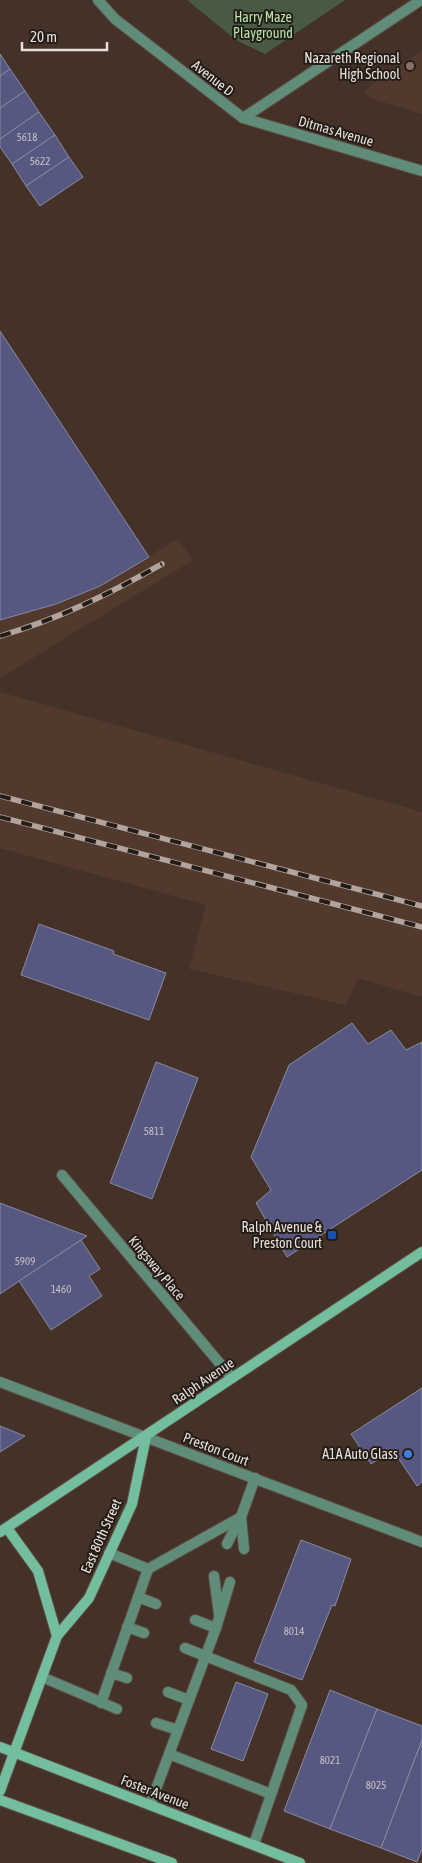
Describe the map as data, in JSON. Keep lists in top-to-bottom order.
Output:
{
  "streets": {
    "main road": ["Ralph Avenue", "East 80th Street", "Foster Avenue"],
    "street": [
      "Avenue D",
      "Ditmas Avenue",
      "Kingsway Place",
      "Preston Court"
    ]
  },
  "crossings": [
    ["Avenue D", "Ditmas Avenue"],
    ["Kingsway Place", "Ralph Avenue"],
    ["Ralph Avenue", "Preston Court"],
    ["Ralph Avenue", "East 80th Street"],
    ["Preston Court", "East 80th Street"],
    ["East 80th Street", "Foster Avenue"]
  ],
  "parks": ["Harry Maze Playground"],
  "places": {
    "other": ["Nazareth Regional High School", "A1A Auto Glass"],
    "transit": ["Ralph Avenue & Preston Court"]
  },
  "house_numbers": [
    "5618",
    "5622",
    "5811",
    "5909",
    "1460",
    "8014",
    "8021",
    "8025"
  ],
  "scale_bar": "20 m"
}
